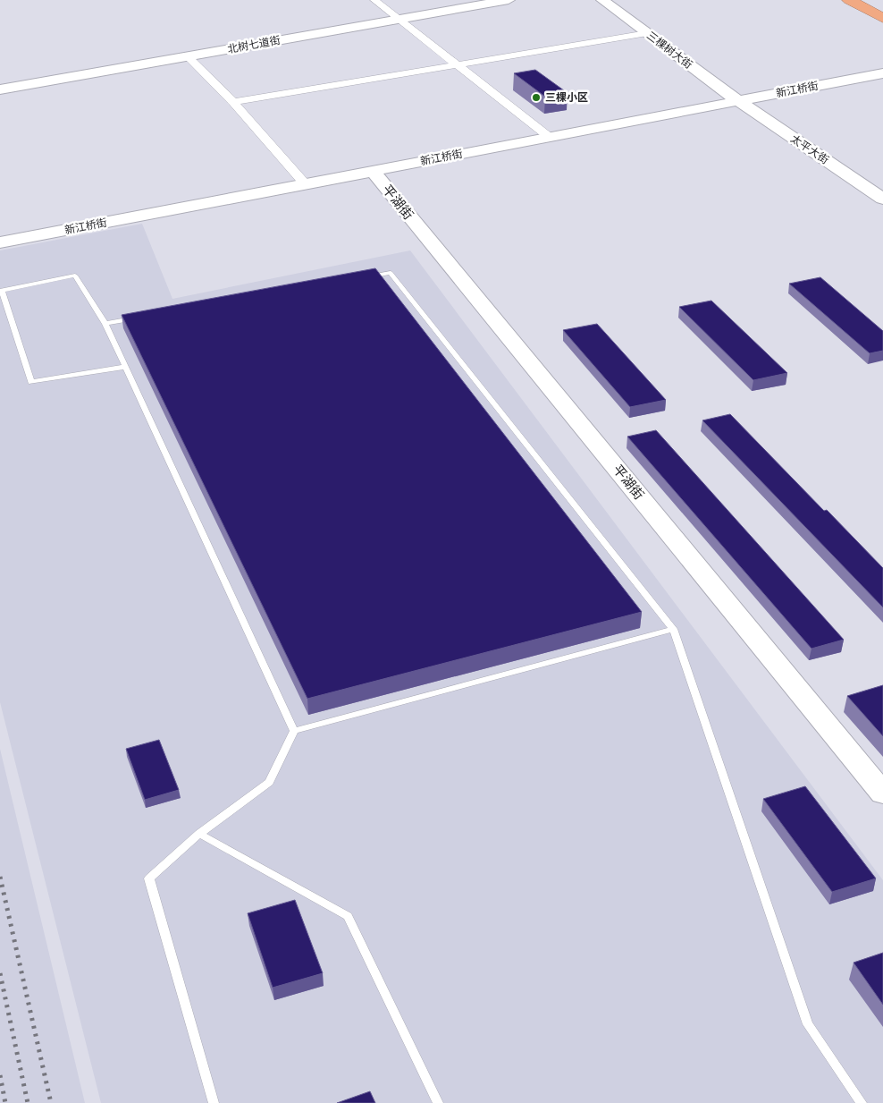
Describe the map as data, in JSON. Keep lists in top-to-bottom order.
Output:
{
  "streets": {
    "street": [
      "北树七道街",
      "三棵树大街",
      "新江桥街",
      "太平大街",
      "平湖街"
    ]
  },
  "crossings": [
    ["三棵树大街", "新江桥街"],
    ["三棵树大街", "太平大街"],
    ["新江桥街", "太平大街"],
    ["新江桥街", "平湖街"]
  ],
  "places": ["三棵小区"]
}
